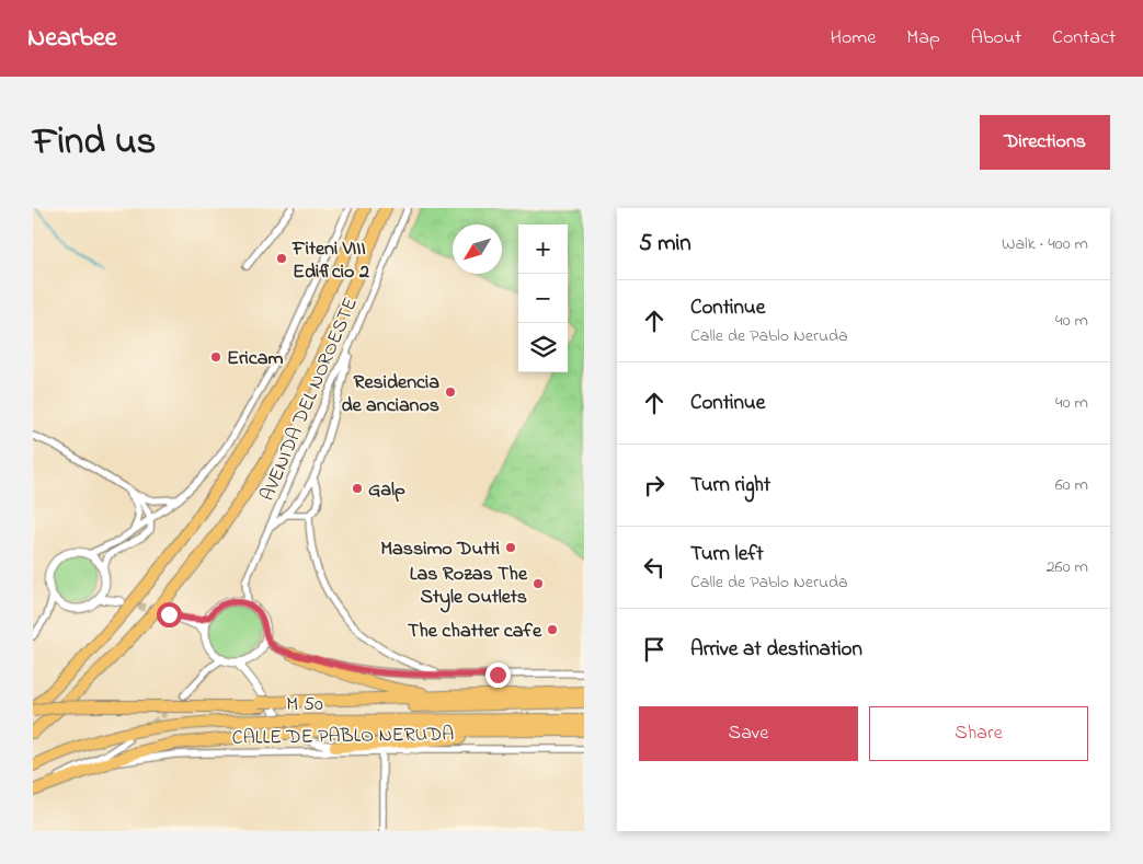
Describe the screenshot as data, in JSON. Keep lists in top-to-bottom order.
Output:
{
  "streets": {
    "highway": ["M 50"],
    "street": ["AVENIDA DEL NOROESTE", "CALLE DE PABLO NERUDA"]
  },
  "places": [
    "Fiteni VIII Edificio 2",
    "Ericam",
    "Residencia de ancianos",
    "Galp",
    "Massimo Dutti",
    "Las Rozas The Style Outlets",
    "The chatter cafe"
  ],
  "north": "bottom left",
  "page": {
    "header": "Nearbee",
    "nav": [
      "Home",
      "Map",
      "About",
      "Contact"
    ],
    "title": "Find us",
    "buttons": [
      "Directions",
      ["Save", "Share"]
    ],
    "heading": ["5 min", "Walk · 400 m"],
    "map_buttons": ["+", "−"],
    "list": [
      ["Continue", "Calle de Pablo Neruda", "40 m"],
      ["Continue", "40 m"],
      ["Turn right", "60 m"],
      ["Turn left", "Calle de Pablo Neruda", "260 m"],
      "Arrive at destination"
    ]
  }
}
